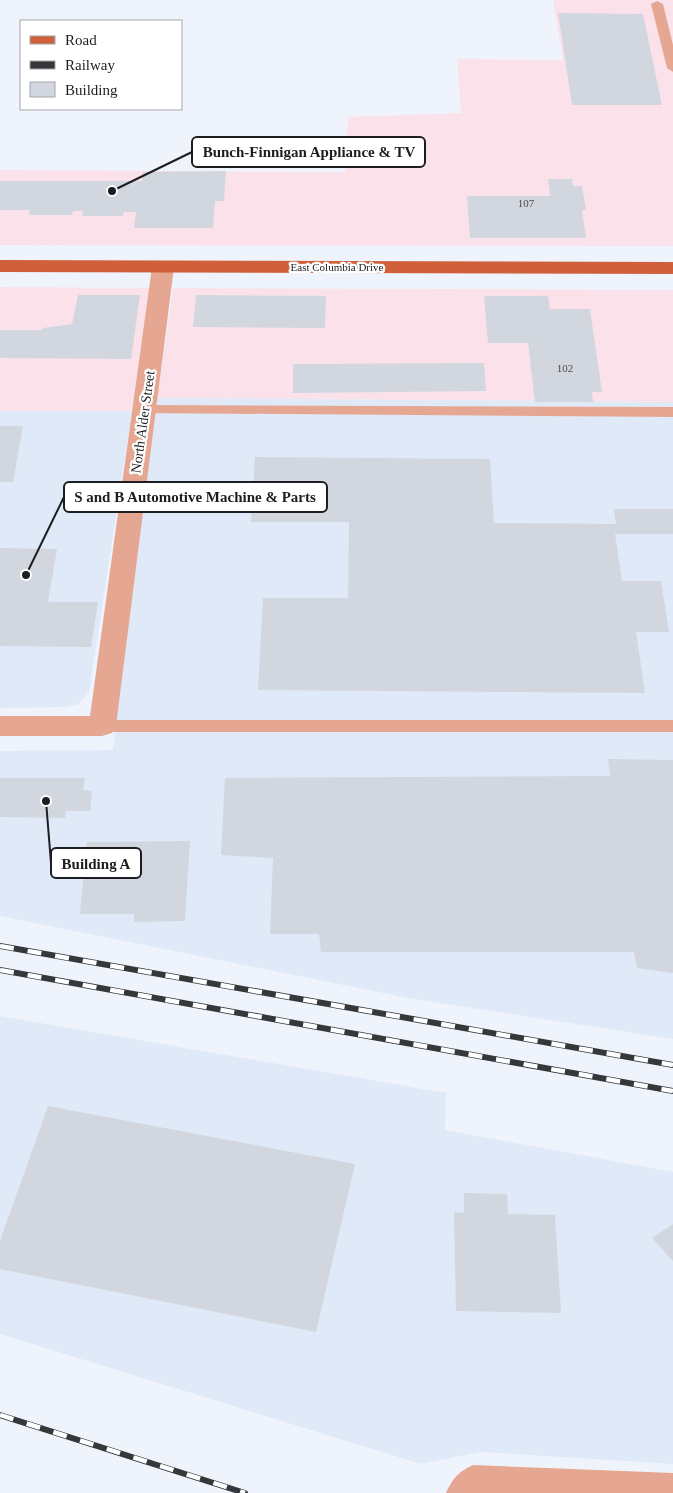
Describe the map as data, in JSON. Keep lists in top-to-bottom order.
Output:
{
  "streets": {
    "main road": ["East Columbia Drive"],
    "street": ["North Alder Street"]
  },
  "crossings": [
    ["East Columbia Drive", "North Alder Street"]
  ],
  "places": ["Bunch-Finnigan Appliance & TV", "S and B Automotive Machine & Parts", "Building A"],
  "house_numbers": ["107", "102"],
  "legend": ["Road", "Railway", "Building"]
}
